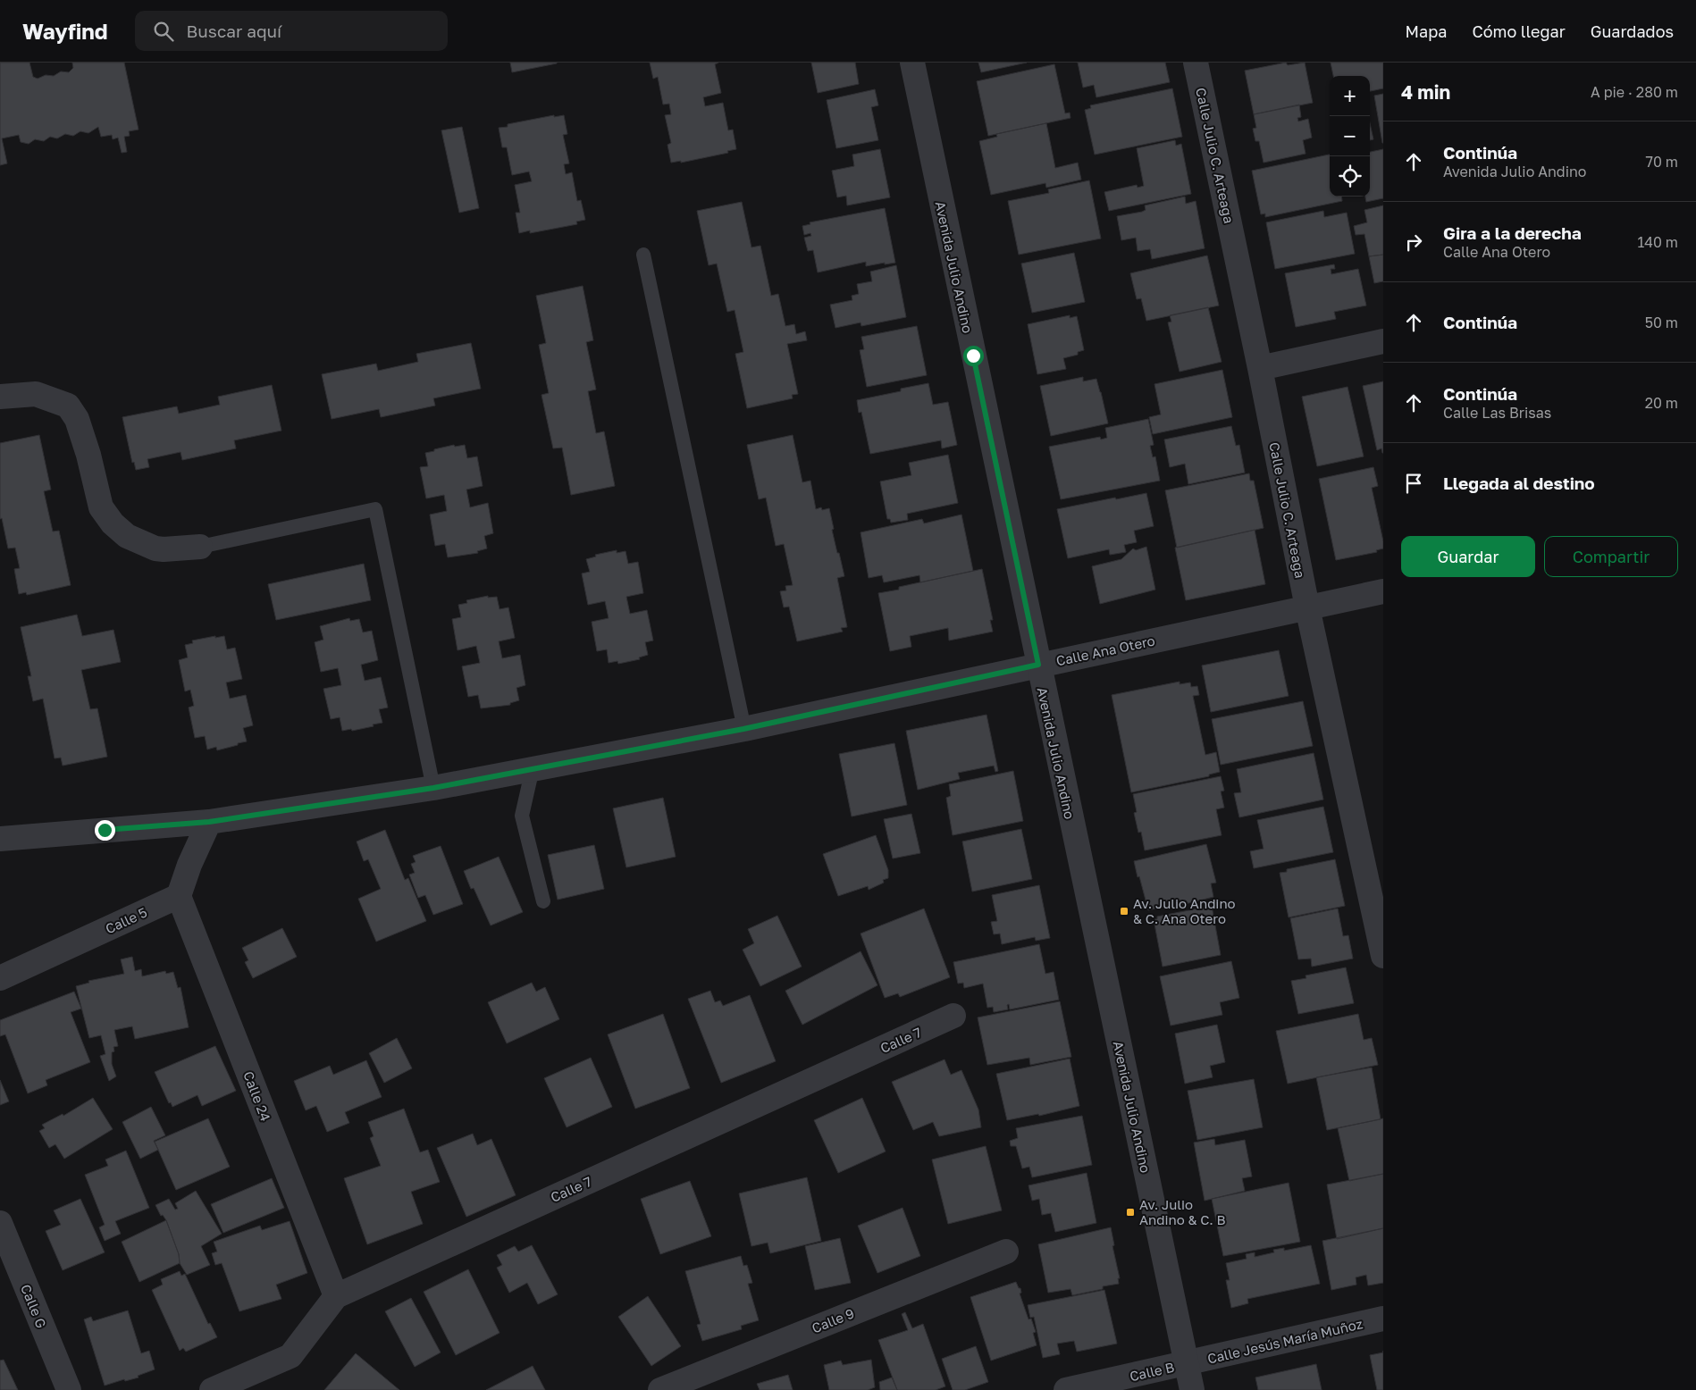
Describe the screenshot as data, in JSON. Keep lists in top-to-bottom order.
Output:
{
  "streets": {
    "street": [
      "Calle Julio C. Arteaga",
      "Avenida Julio Andino",
      "Calle Ana Otero",
      "Calle 5",
      "Calle 7",
      "Calle 24",
      "Calle G",
      "Calle 9",
      "Calle Jesús María Muñoz",
      "Calle B"
    ]
  },
  "crossings": [
    ["Calle Julio C. Arteaga", "Calle Ana Otero"],
    ["Avenida Julio Andino", "Calle Ana Otero"],
    ["Avenida Julio Andino", "Calle Jesús María Muñoz"],
    ["Avenida Julio Andino", "Calle B"],
    ["Calle 5", "Calle 24"],
    ["Calle 7", "Calle 24"],
    ["Calle Jesús María Muñoz", "Calle B"]
  ],
  "places": {
    "transit": ["Av. Julio Andino & C. Ana Otero", "Av. Julio Andino & C. B"]
  },
  "page": {
    "header": "Wayfind",
    "search": "Buscar aquí",
    "nav": ["Mapa", "Cómo llegar", "Guardados"],
    "heading": ["4 min", "A pie · 280 m"],
    "map_buttons": ["+", "−"],
    "list": [
      ["Continúa", "Avenida Julio Andino", "70 m"],
      ["Gira a la derecha", "Calle Ana Otero", "140 m"],
      ["Continúa", "50 m"],
      ["Continúa", "Calle Las Brisas", "20 m"],
      "Llegada al destino"
    ],
    "buttons": ["Guardar", "Compartir"]
  }
}
